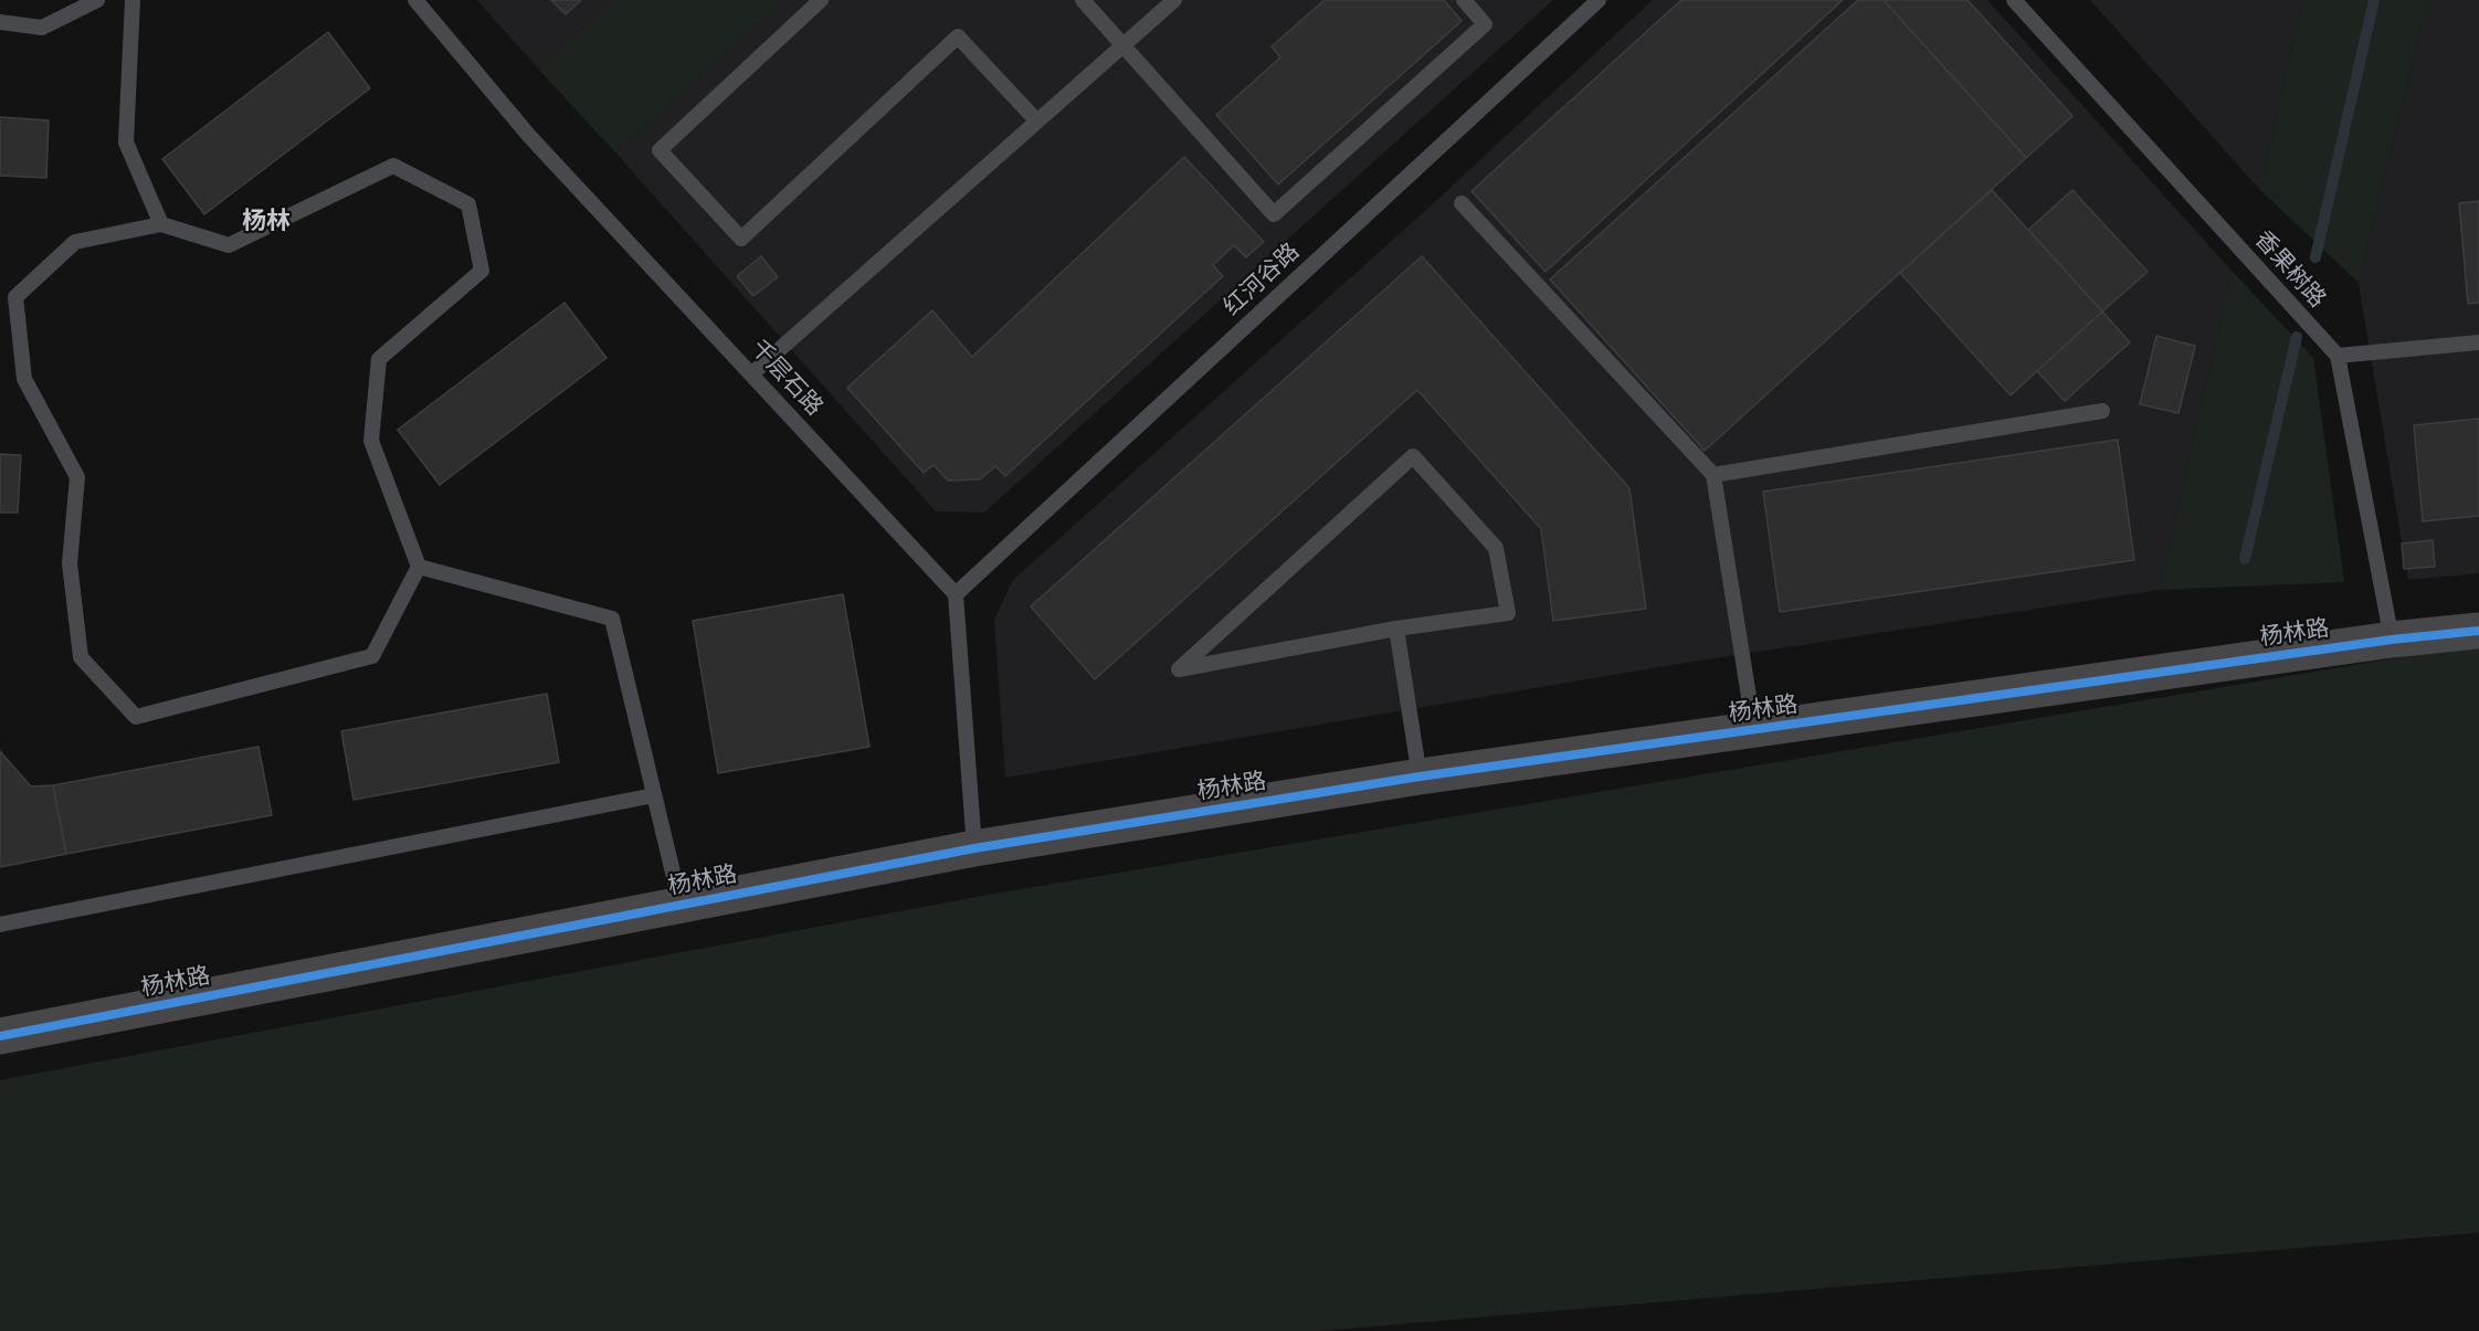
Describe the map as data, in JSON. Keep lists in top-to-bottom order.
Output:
{
  "streets": {
    "street": ["杨林路"],
    "lane": ["香果树路", "红河谷路", "千层石路"]
  },
  "crossings": [
    ["红河谷路", "千层石路"]
  ],
  "districts": ["杨林"]
}
